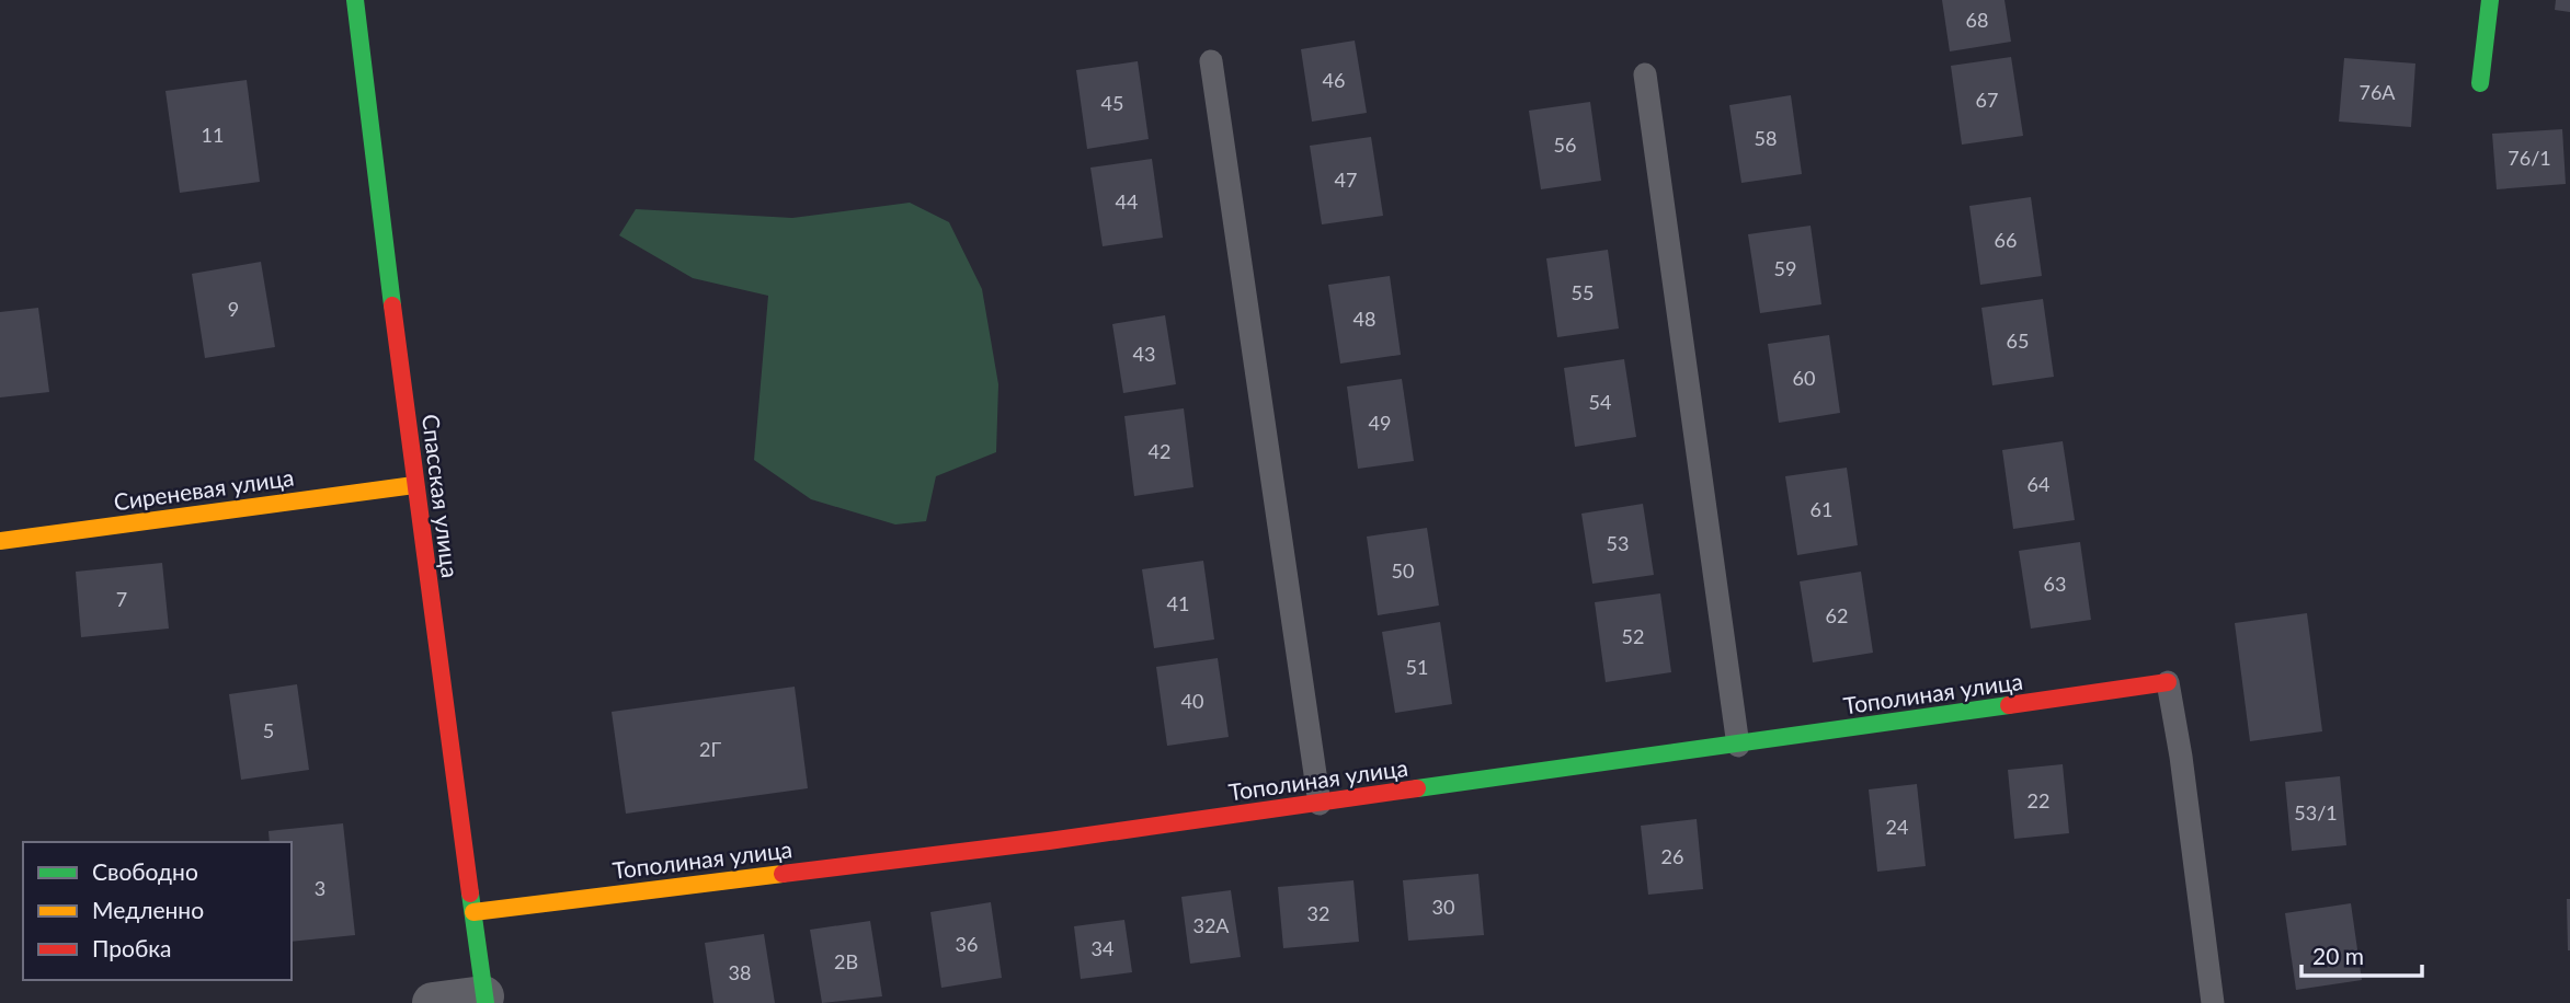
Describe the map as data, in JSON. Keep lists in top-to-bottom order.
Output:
{
  "streets": {
    "street": ["Сиреневая улица", "Спасская улица", "Тополиная улица"]
  },
  "crossings": [
    ["Сиреневая улица", "Спасская улица"],
    ["Спасская улица", "Тополиная улица"]
  ],
  "house_numbers": [
    "68",
    "46",
    "76А",
    "67",
    "45",
    "11",
    "58",
    "56",
    "76/1",
    "47",
    "44",
    "66",
    "59",
    "55",
    "9",
    "48",
    "65",
    "43",
    "60",
    "54",
    "49",
    "42",
    "64",
    "61",
    "53",
    "50",
    "63",
    "7",
    "41",
    "62",
    "52",
    "51",
    "40",
    "5",
    "2Г",
    "22",
    "53/1",
    "24",
    "26",
    "3",
    "30",
    "32",
    "32А",
    "36",
    "34",
    "2В",
    "38"
  ],
  "legend": ["Свободно", "Медленно", "Пробка"],
  "scale_bar": "20 m"
}
